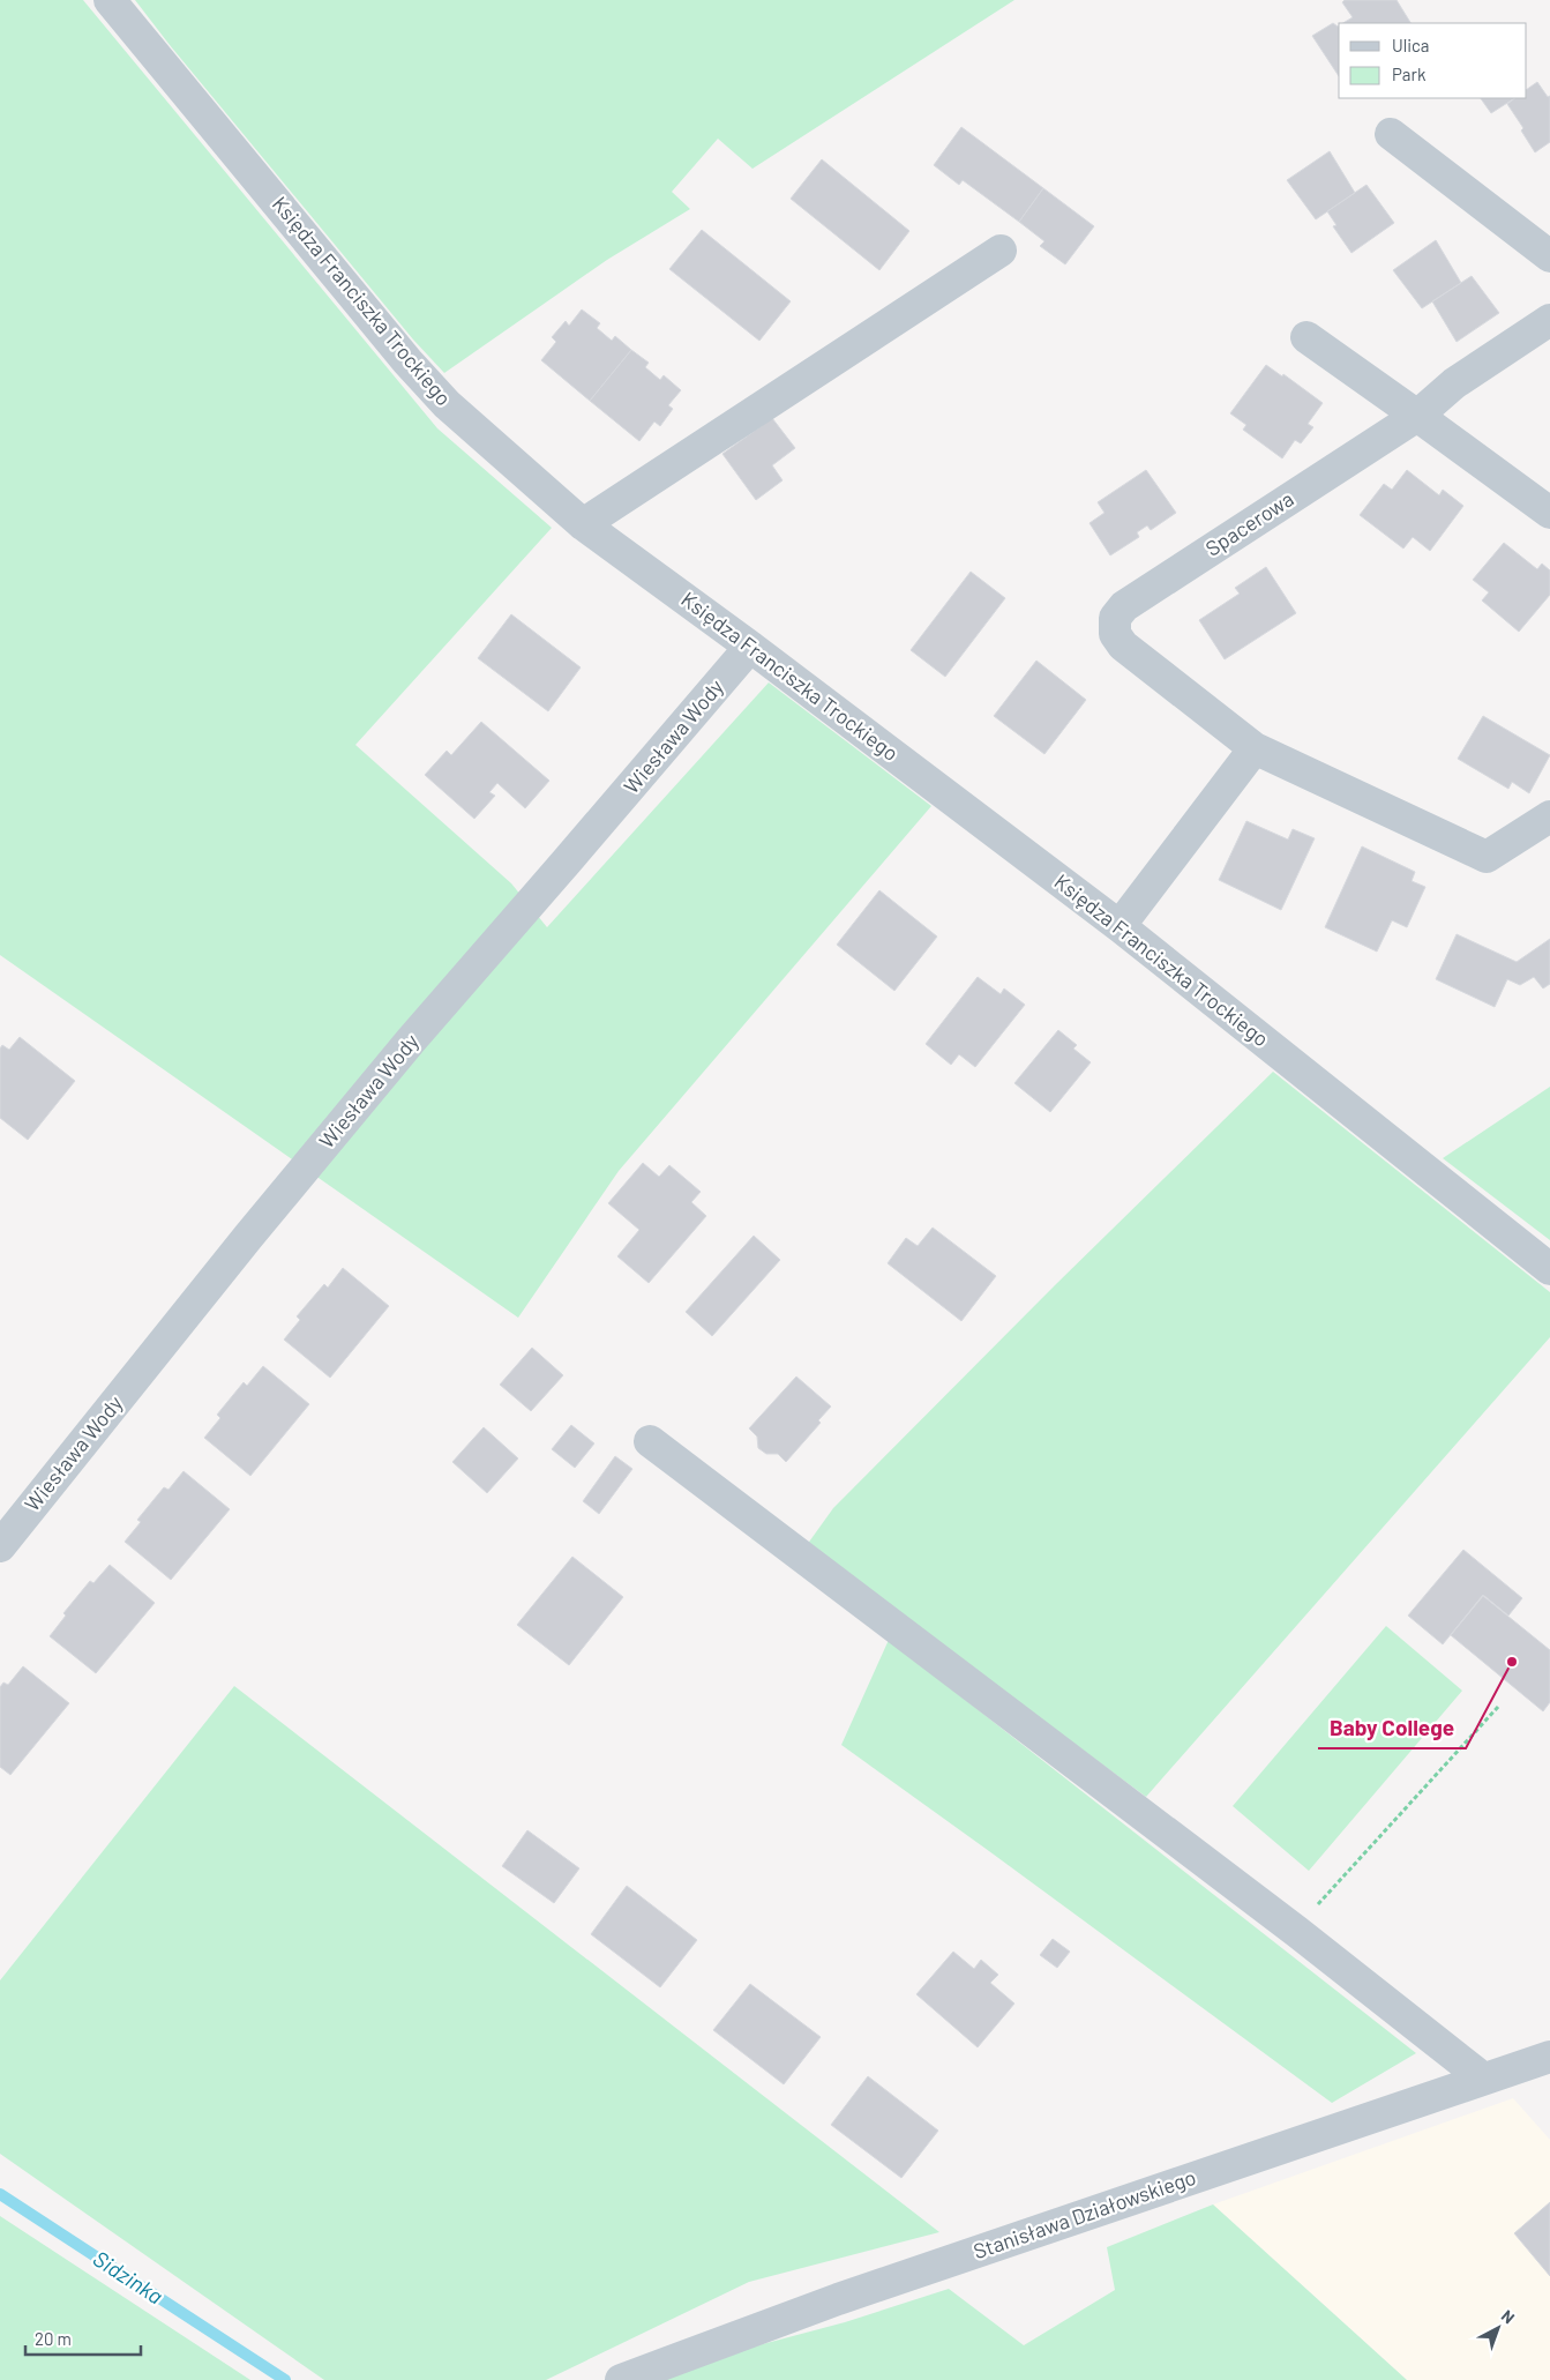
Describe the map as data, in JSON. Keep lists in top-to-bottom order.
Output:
{
  "streets": {
    "street": [
      "Księdza Franciszka Trockiego",
      "Spacerowa",
      "Wiesława Wody",
      "Stanisława Działowskiego"
    ]
  },
  "crossings": [
    ["Księdza Franciszka Trockiego", "Wiesława Wody"]
  ],
  "water": ["Sidzinka"],
  "places": ["Baby College"],
  "legend": ["Ulica", "Park"],
  "scale_bar": "20 m",
  "north": "top right"
}
